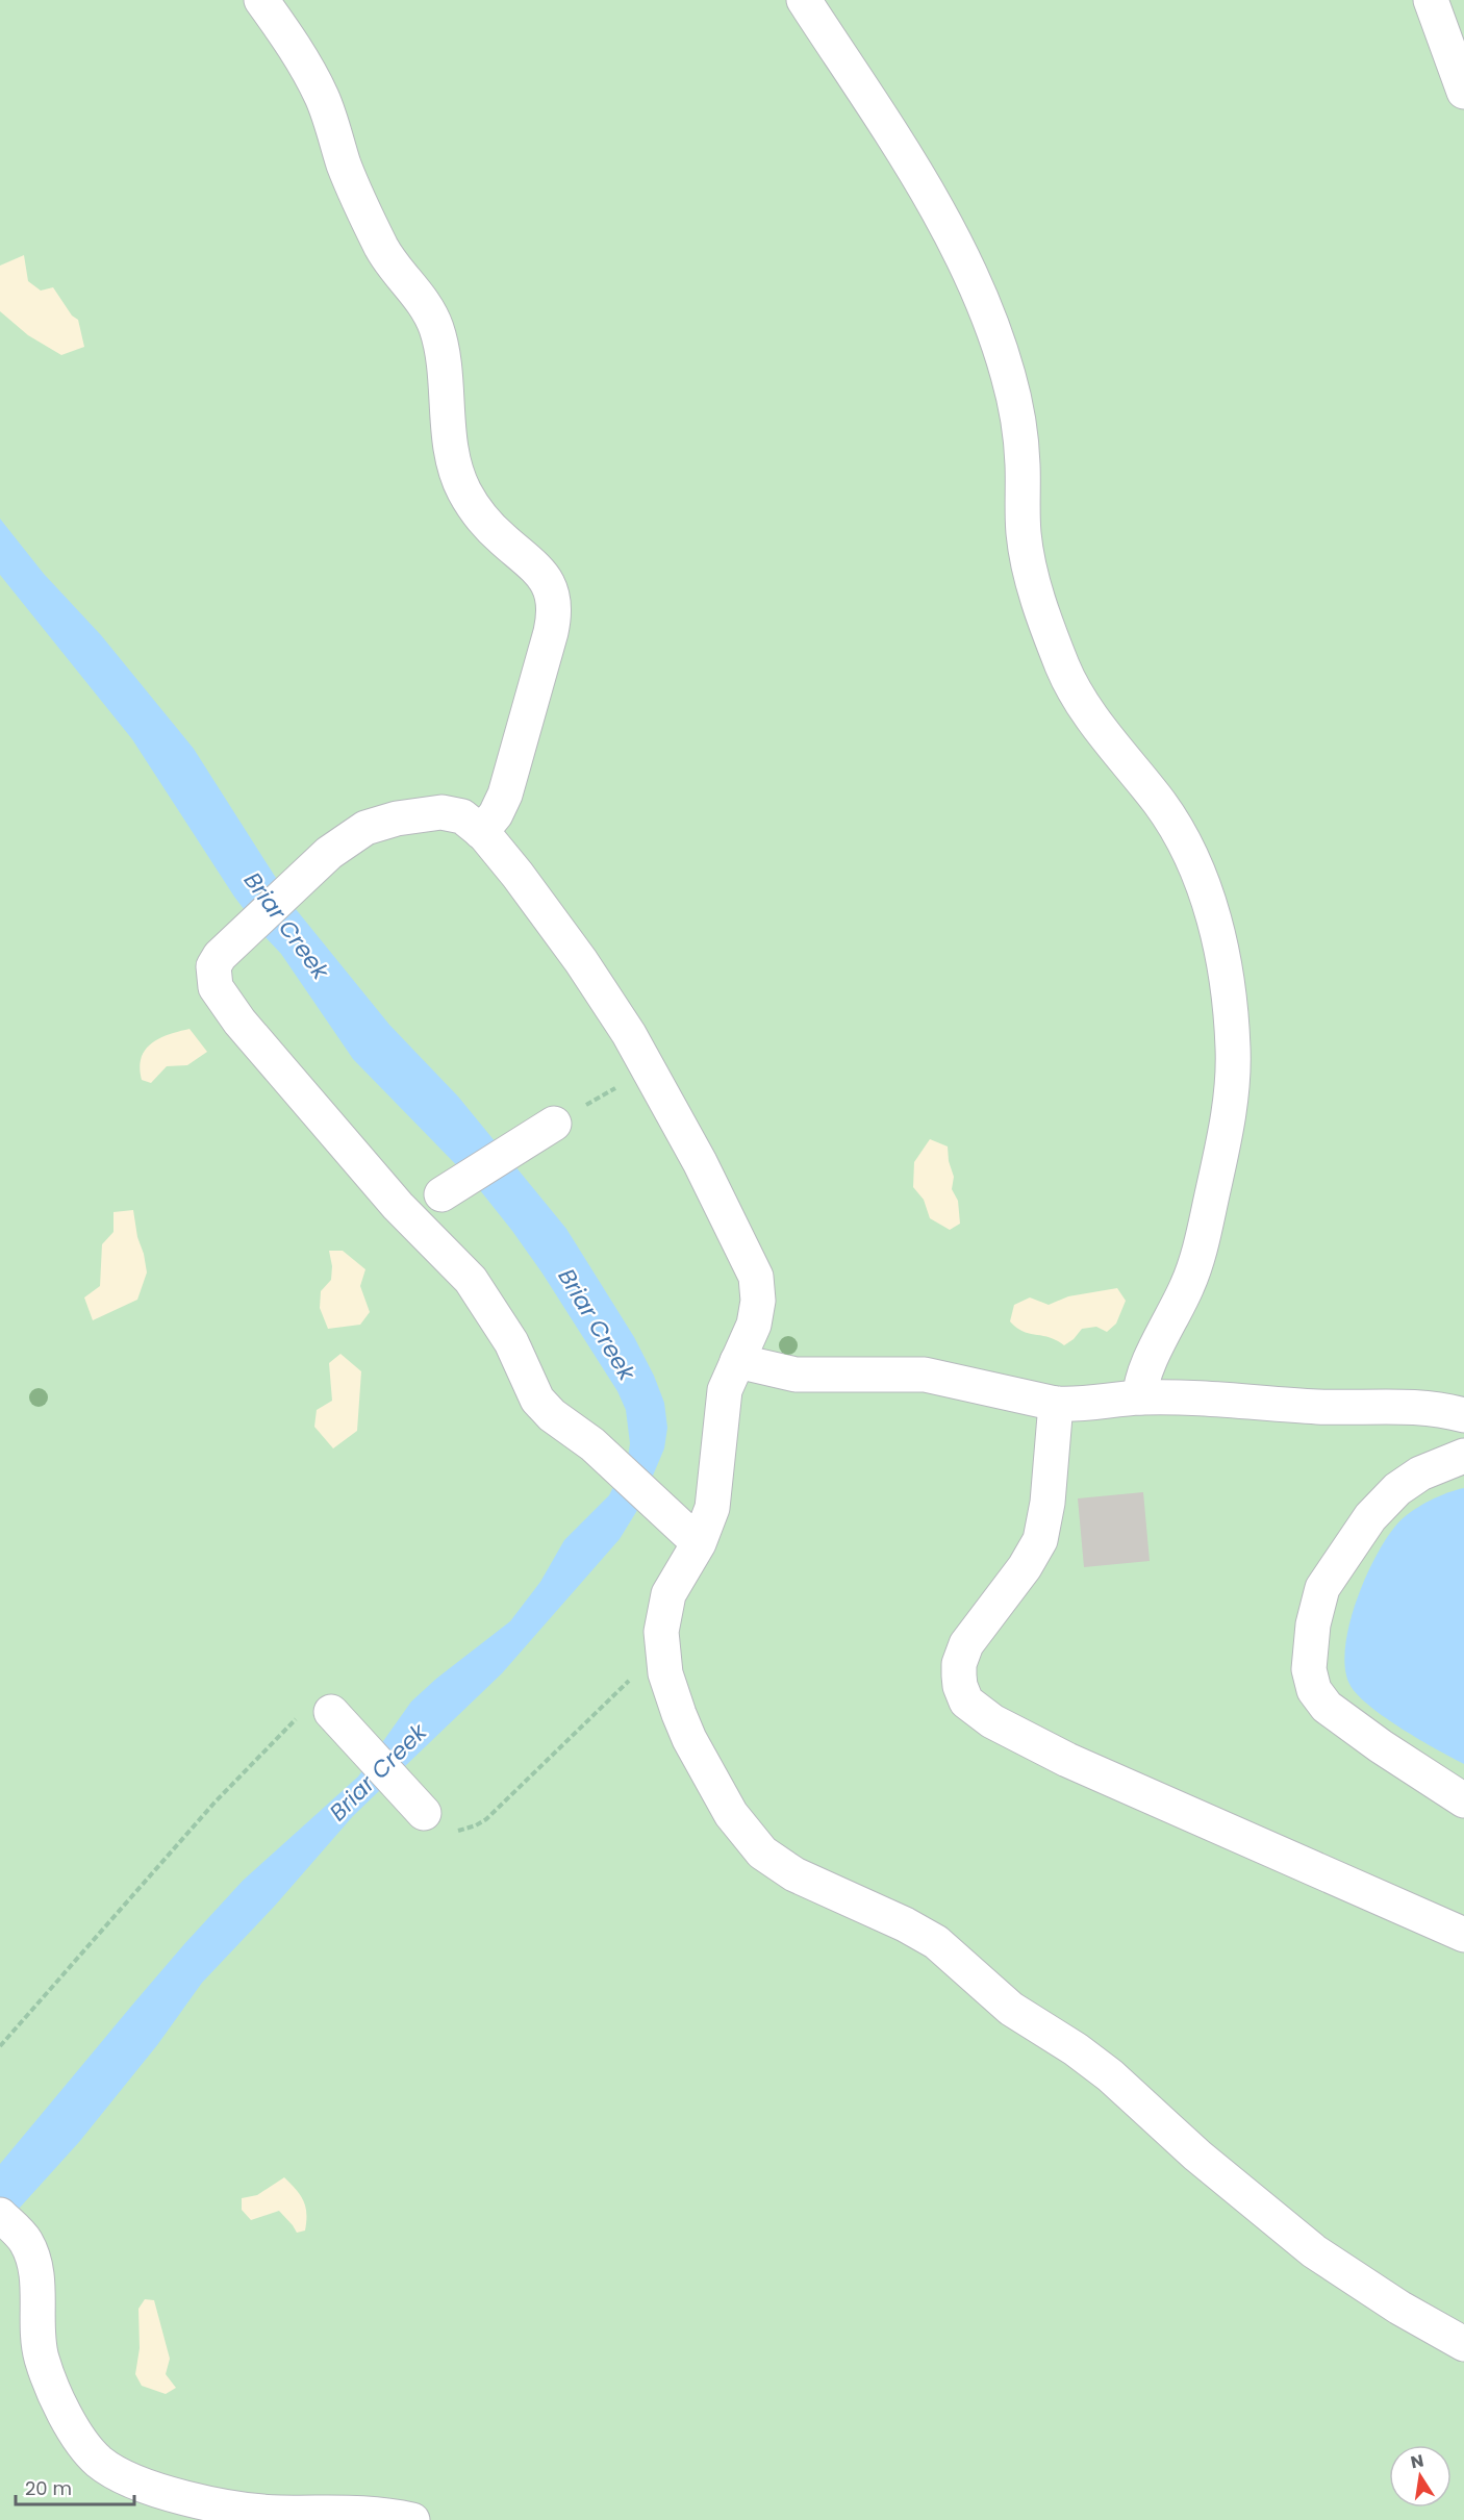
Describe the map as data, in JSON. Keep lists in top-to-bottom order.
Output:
{
  "water": ["Briar Creek"],
  "scale_bar": "20 m",
  "north": "top"
}
